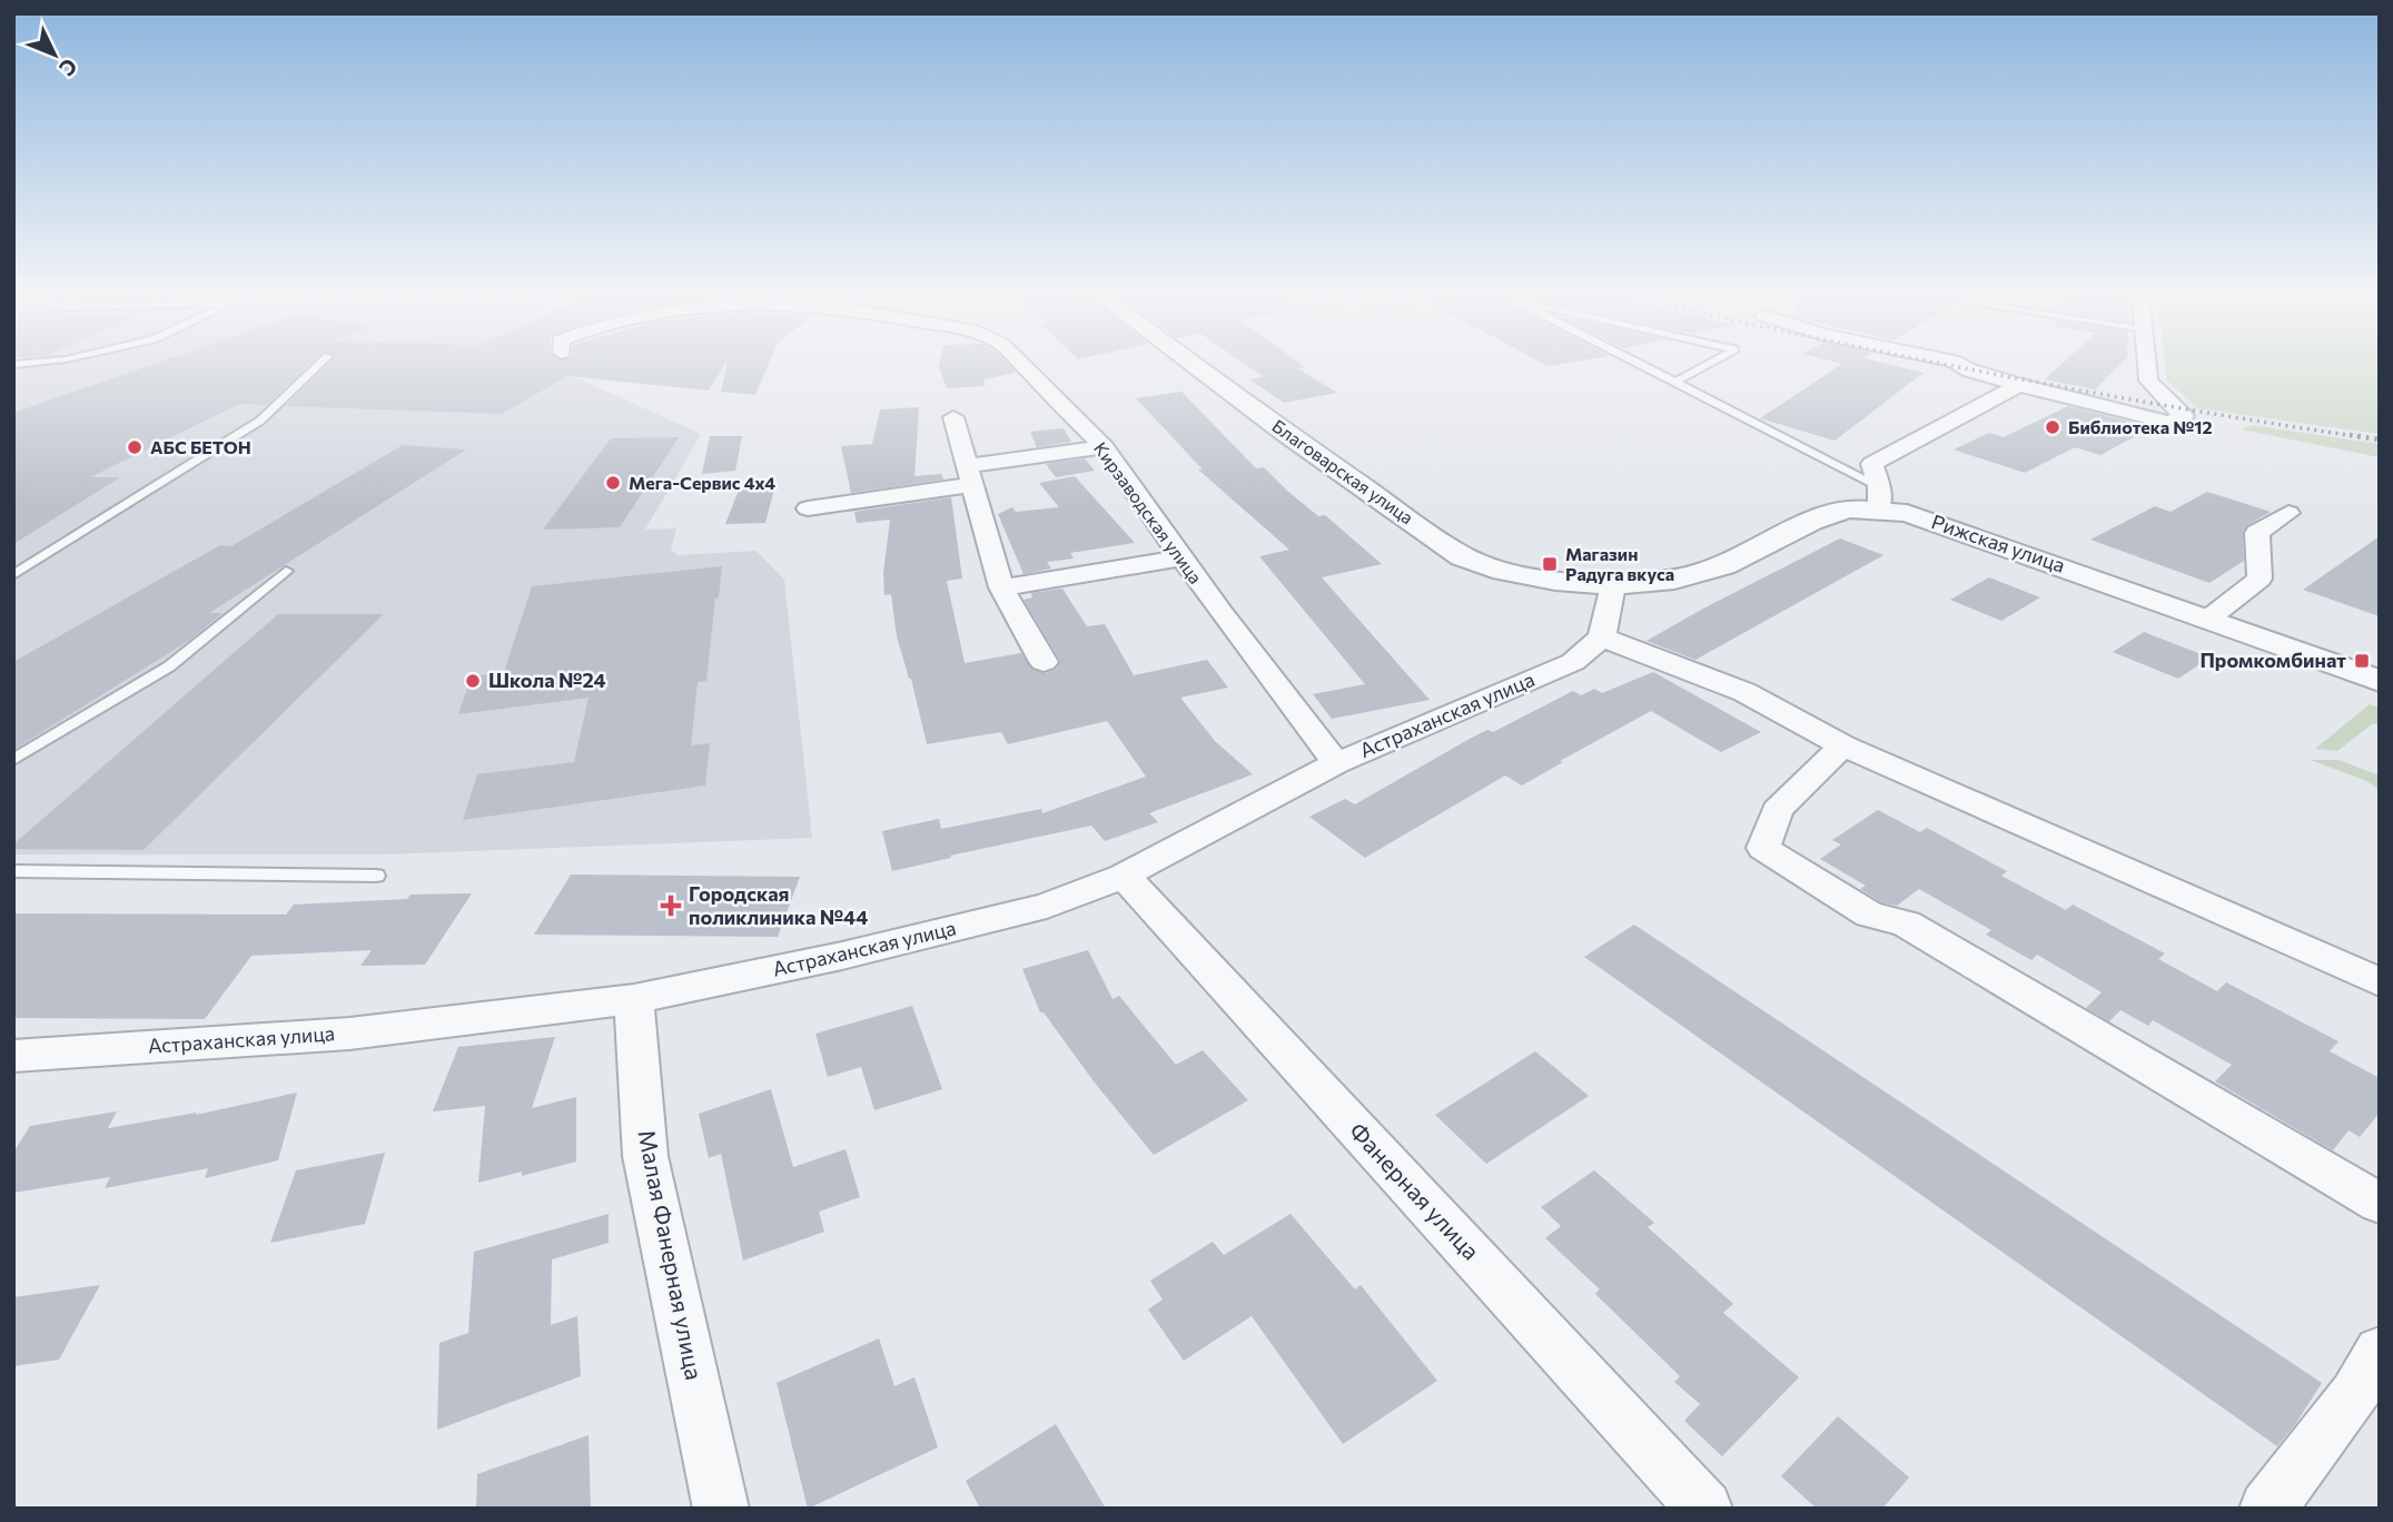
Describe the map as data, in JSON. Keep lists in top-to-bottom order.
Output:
{
  "streets": {
    "street": [
      "Благоварская улица",
      "Кирзаводская улица",
      "Рижская улица",
      "Астраханская улица",
      "Фанерная улица",
      "Малая Фанерная улица"
    ]
  },
  "crossings": [
    ["Благоварская улица", "Рижская улица"],
    ["Кирзаводская улица", "Астраханская улица"],
    ["Астраханская улица", "Фанерная улица"],
    ["Астраханская улица", "Малая Фанерная улица"]
  ],
  "places": {
    "other": [
      "Библиотека №12",
      "АБС БЕТОН",
      "Мега-Сервис 4х4",
      "Школа №24"
    ],
    "transit": ["Магазин Радуга вкуса", "Промкомбинат"],
    "health": ["Городская поликлиника №44"]
  },
  "north": "bottom right"
}
